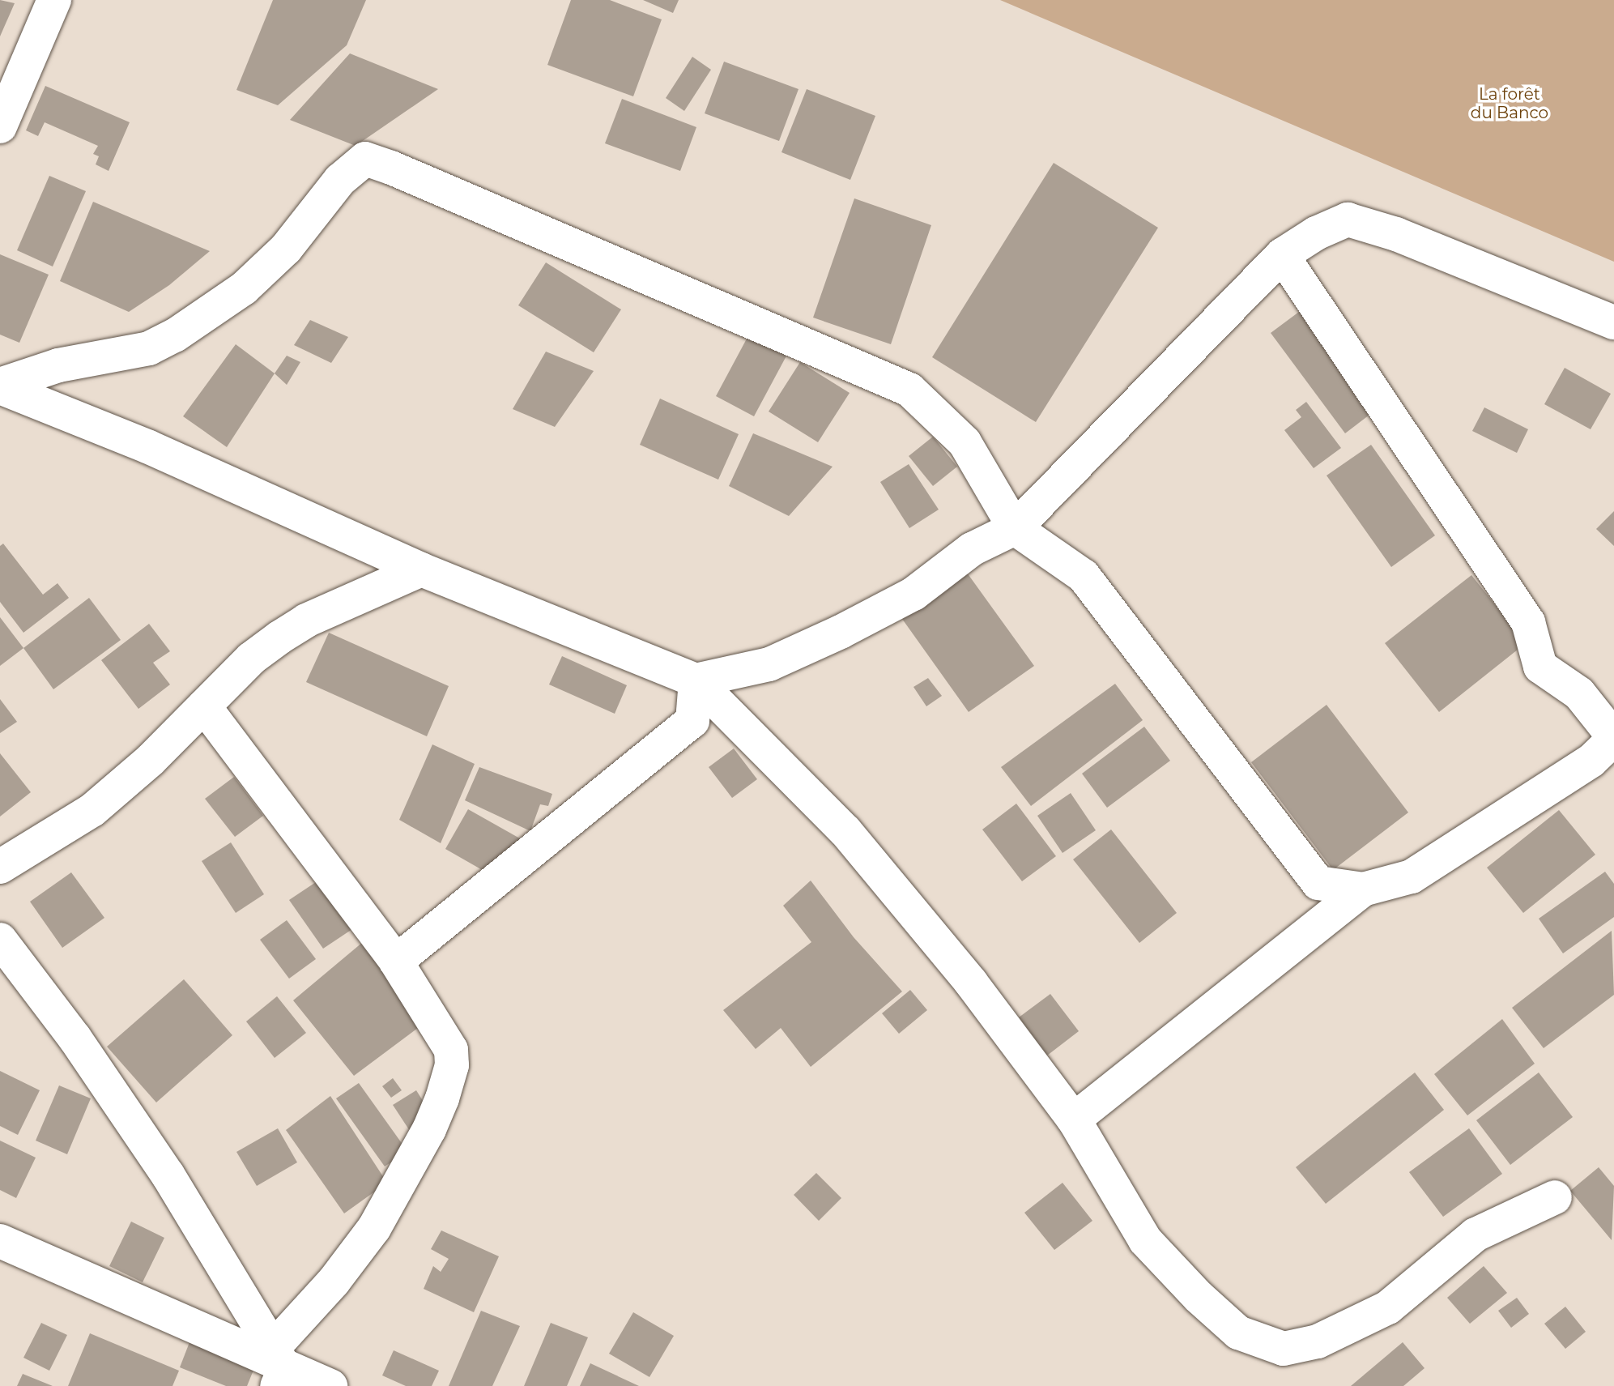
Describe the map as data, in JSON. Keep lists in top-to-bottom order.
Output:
{
  "parks": ["La forêt du Banco"]
}
